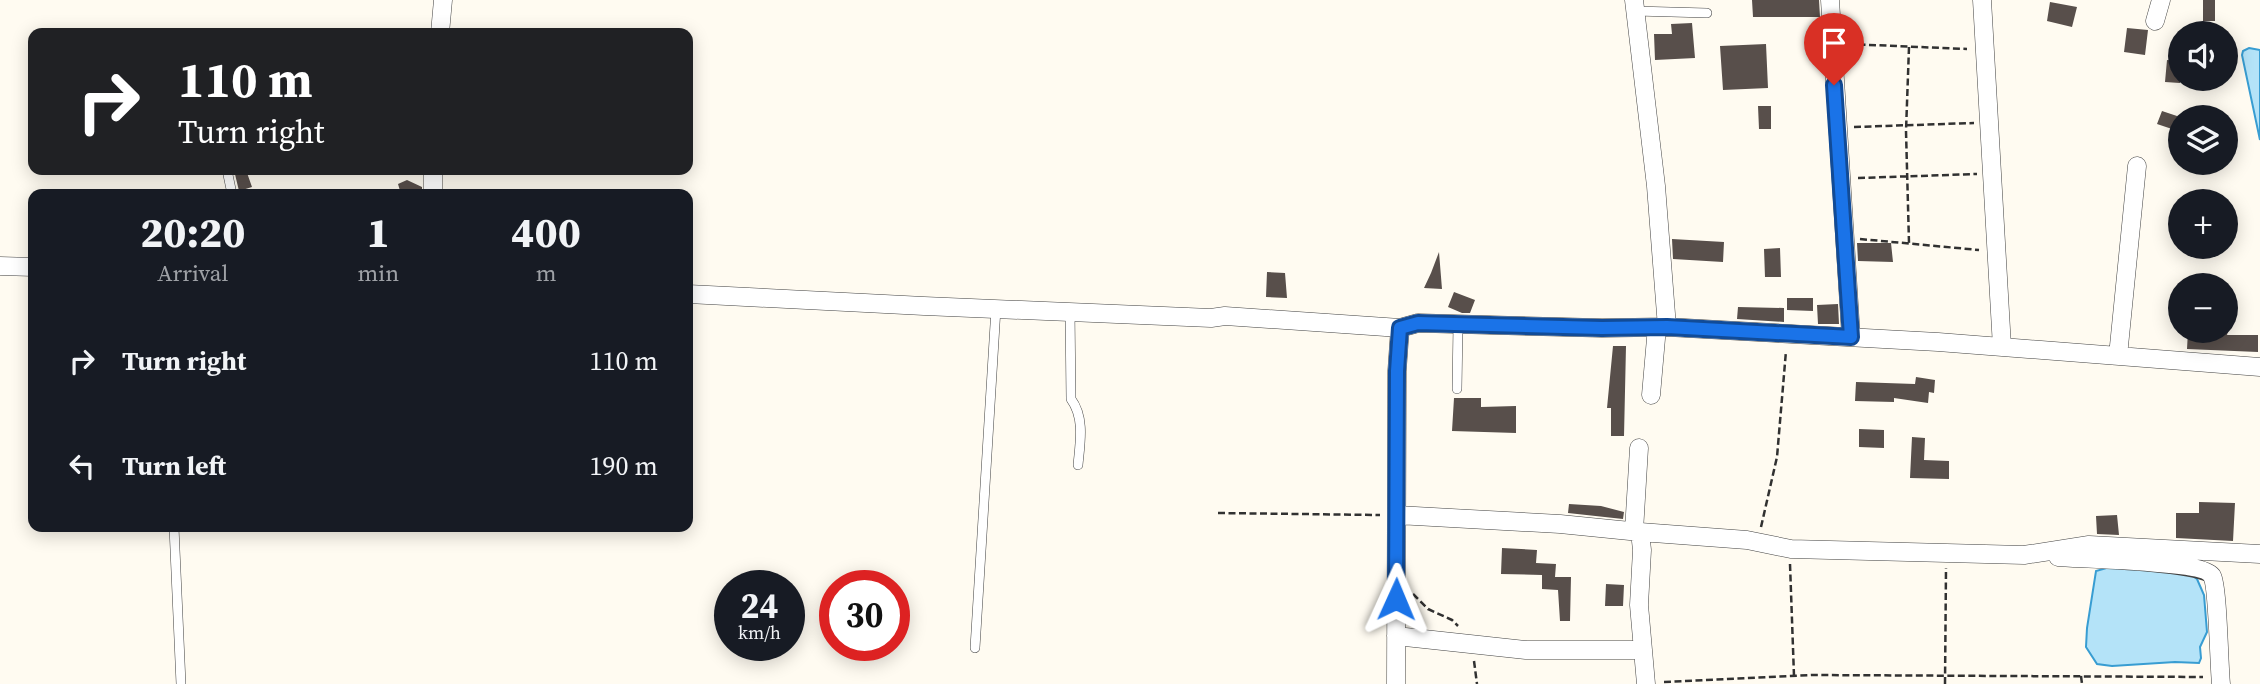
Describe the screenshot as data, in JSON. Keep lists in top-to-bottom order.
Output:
{
  "page": {
    "map_buttons": ["+", "−"],
    "turn": ["110 m", "Turn right"],
    "eta": [
      "20:20",
      "Arrival",
      "1",
      "min",
      "400",
      "m"
    ],
    "list": [
      {
        "name": "Turn right",
        "value": "110 m"
      },
      {
        "name": "Turn left",
        "value": "190 m"
      }
    ],
    "speed": "24 km/h",
    "limit": "30"
  }
}
